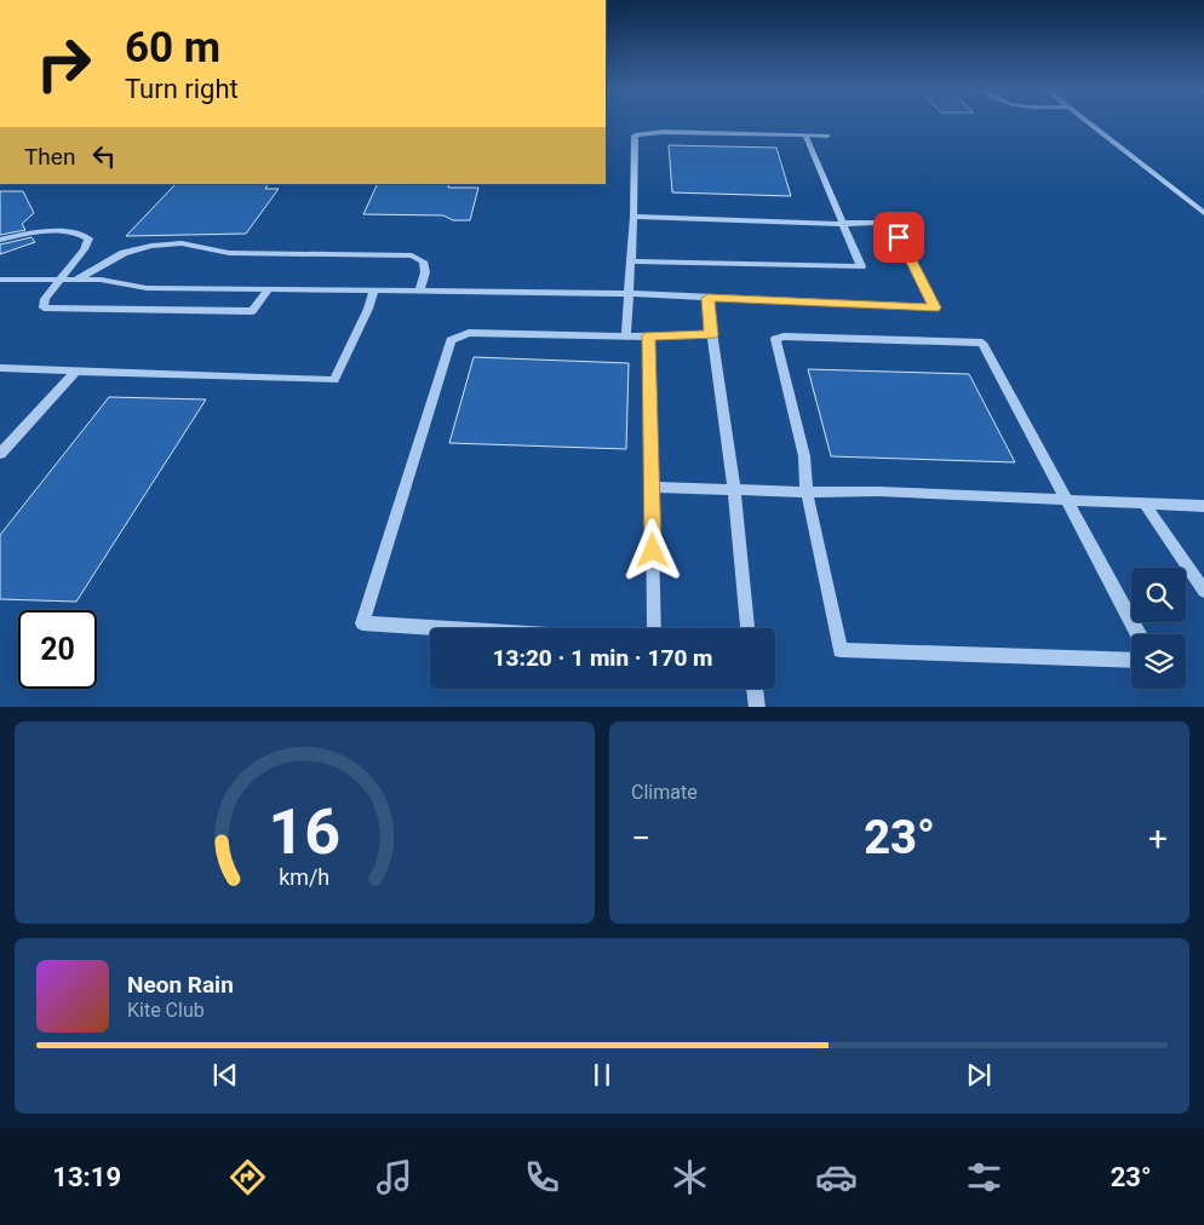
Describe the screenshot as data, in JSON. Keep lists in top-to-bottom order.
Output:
{
  "page": {
    "turn": ["60 m", "Turn right"],
    "then": "Then",
    "limit": "20",
    "trip": "13:20 · 1 min · 170 m",
    "tile": "Climate",
    "heat": ["−", "23°", "+"],
    "song": ["Neon Rain", "Kite Club"],
    "tabs": ["13:19", "23°"],
    "gauge": ["16", "km/h"]
  }
}
